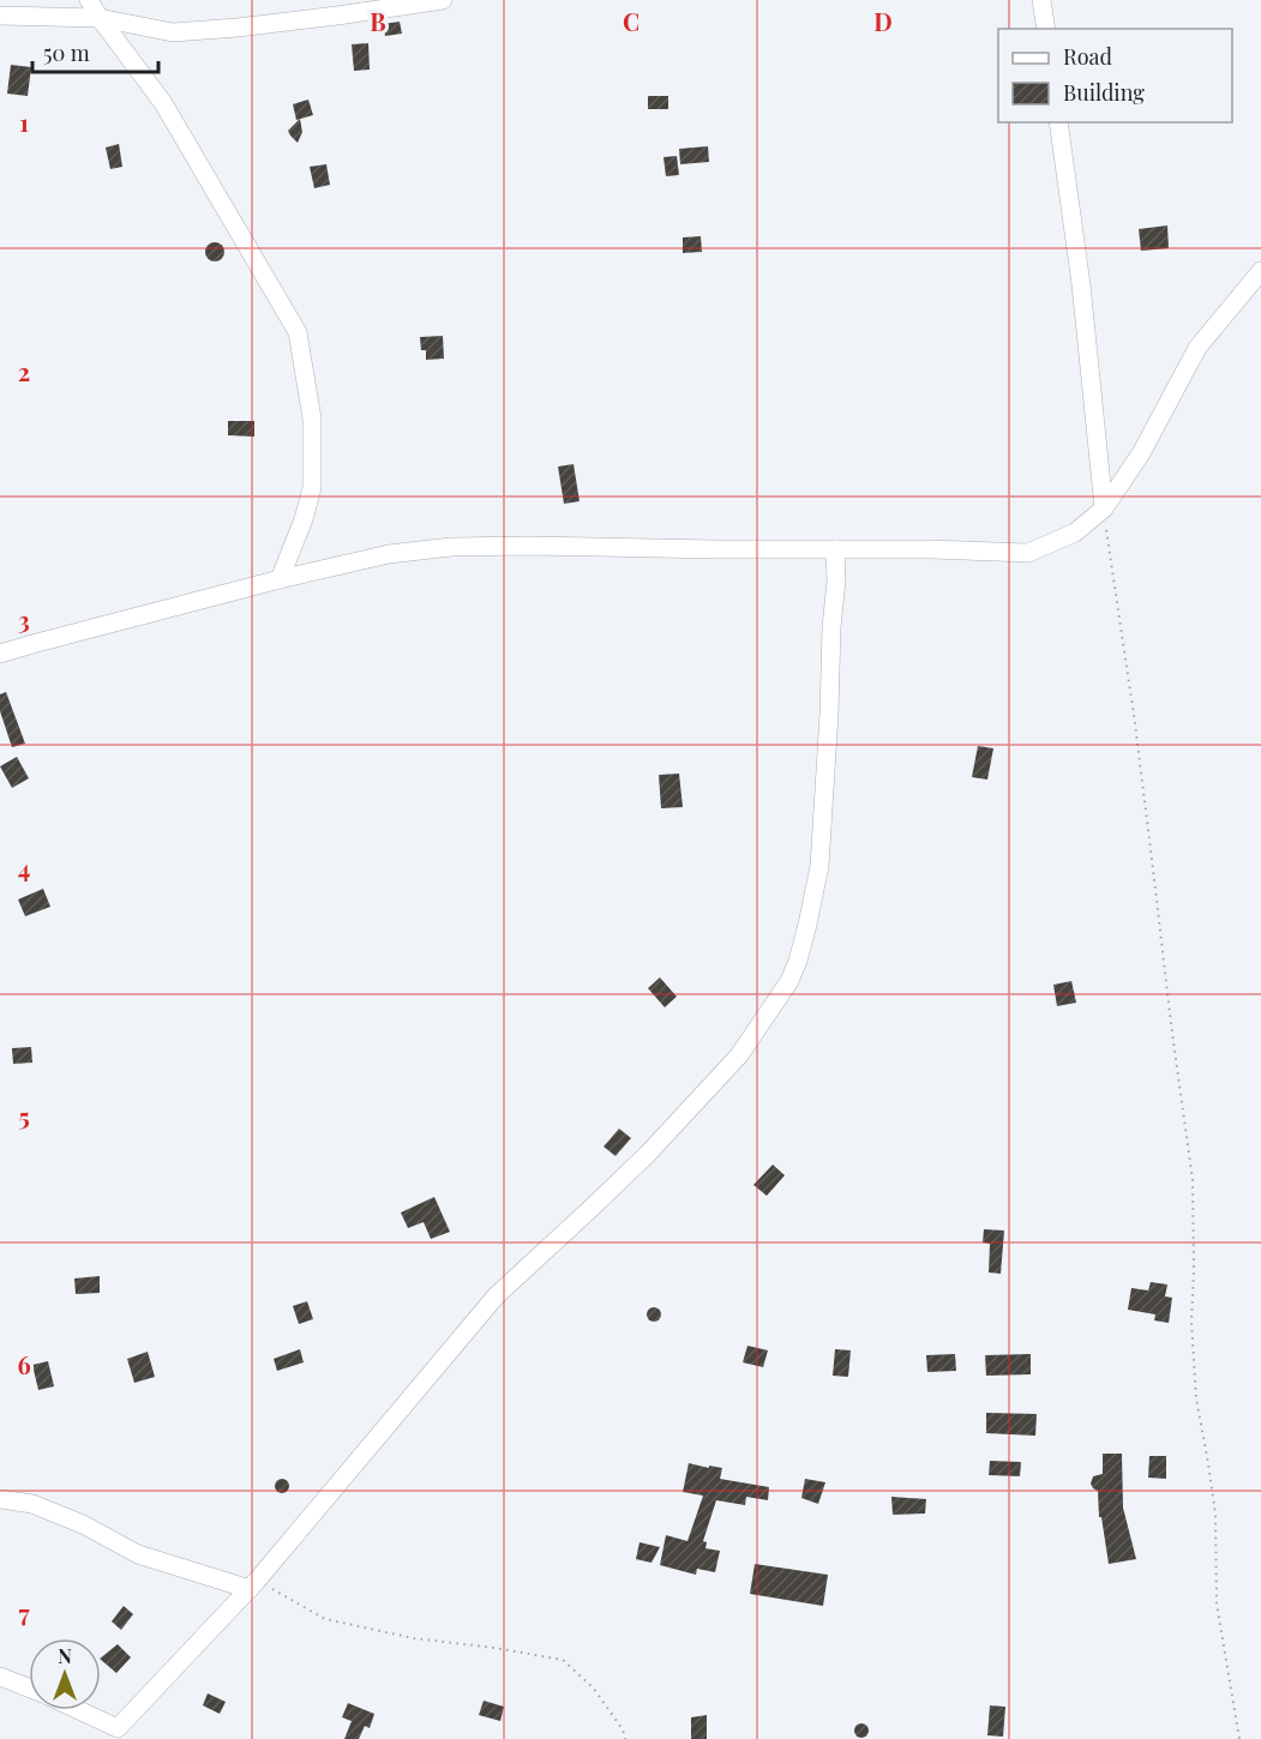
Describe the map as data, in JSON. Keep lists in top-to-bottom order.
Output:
{
  "legend": ["Road", "Building"],
  "scale_bar": "50 m",
  "north": "top",
  "grid": {
    "columns": ["B", "C", "D"],
    "rows": [
      "1",
      "2",
      "3",
      "4",
      "5",
      "6",
      "7"
    ]
  }
}
